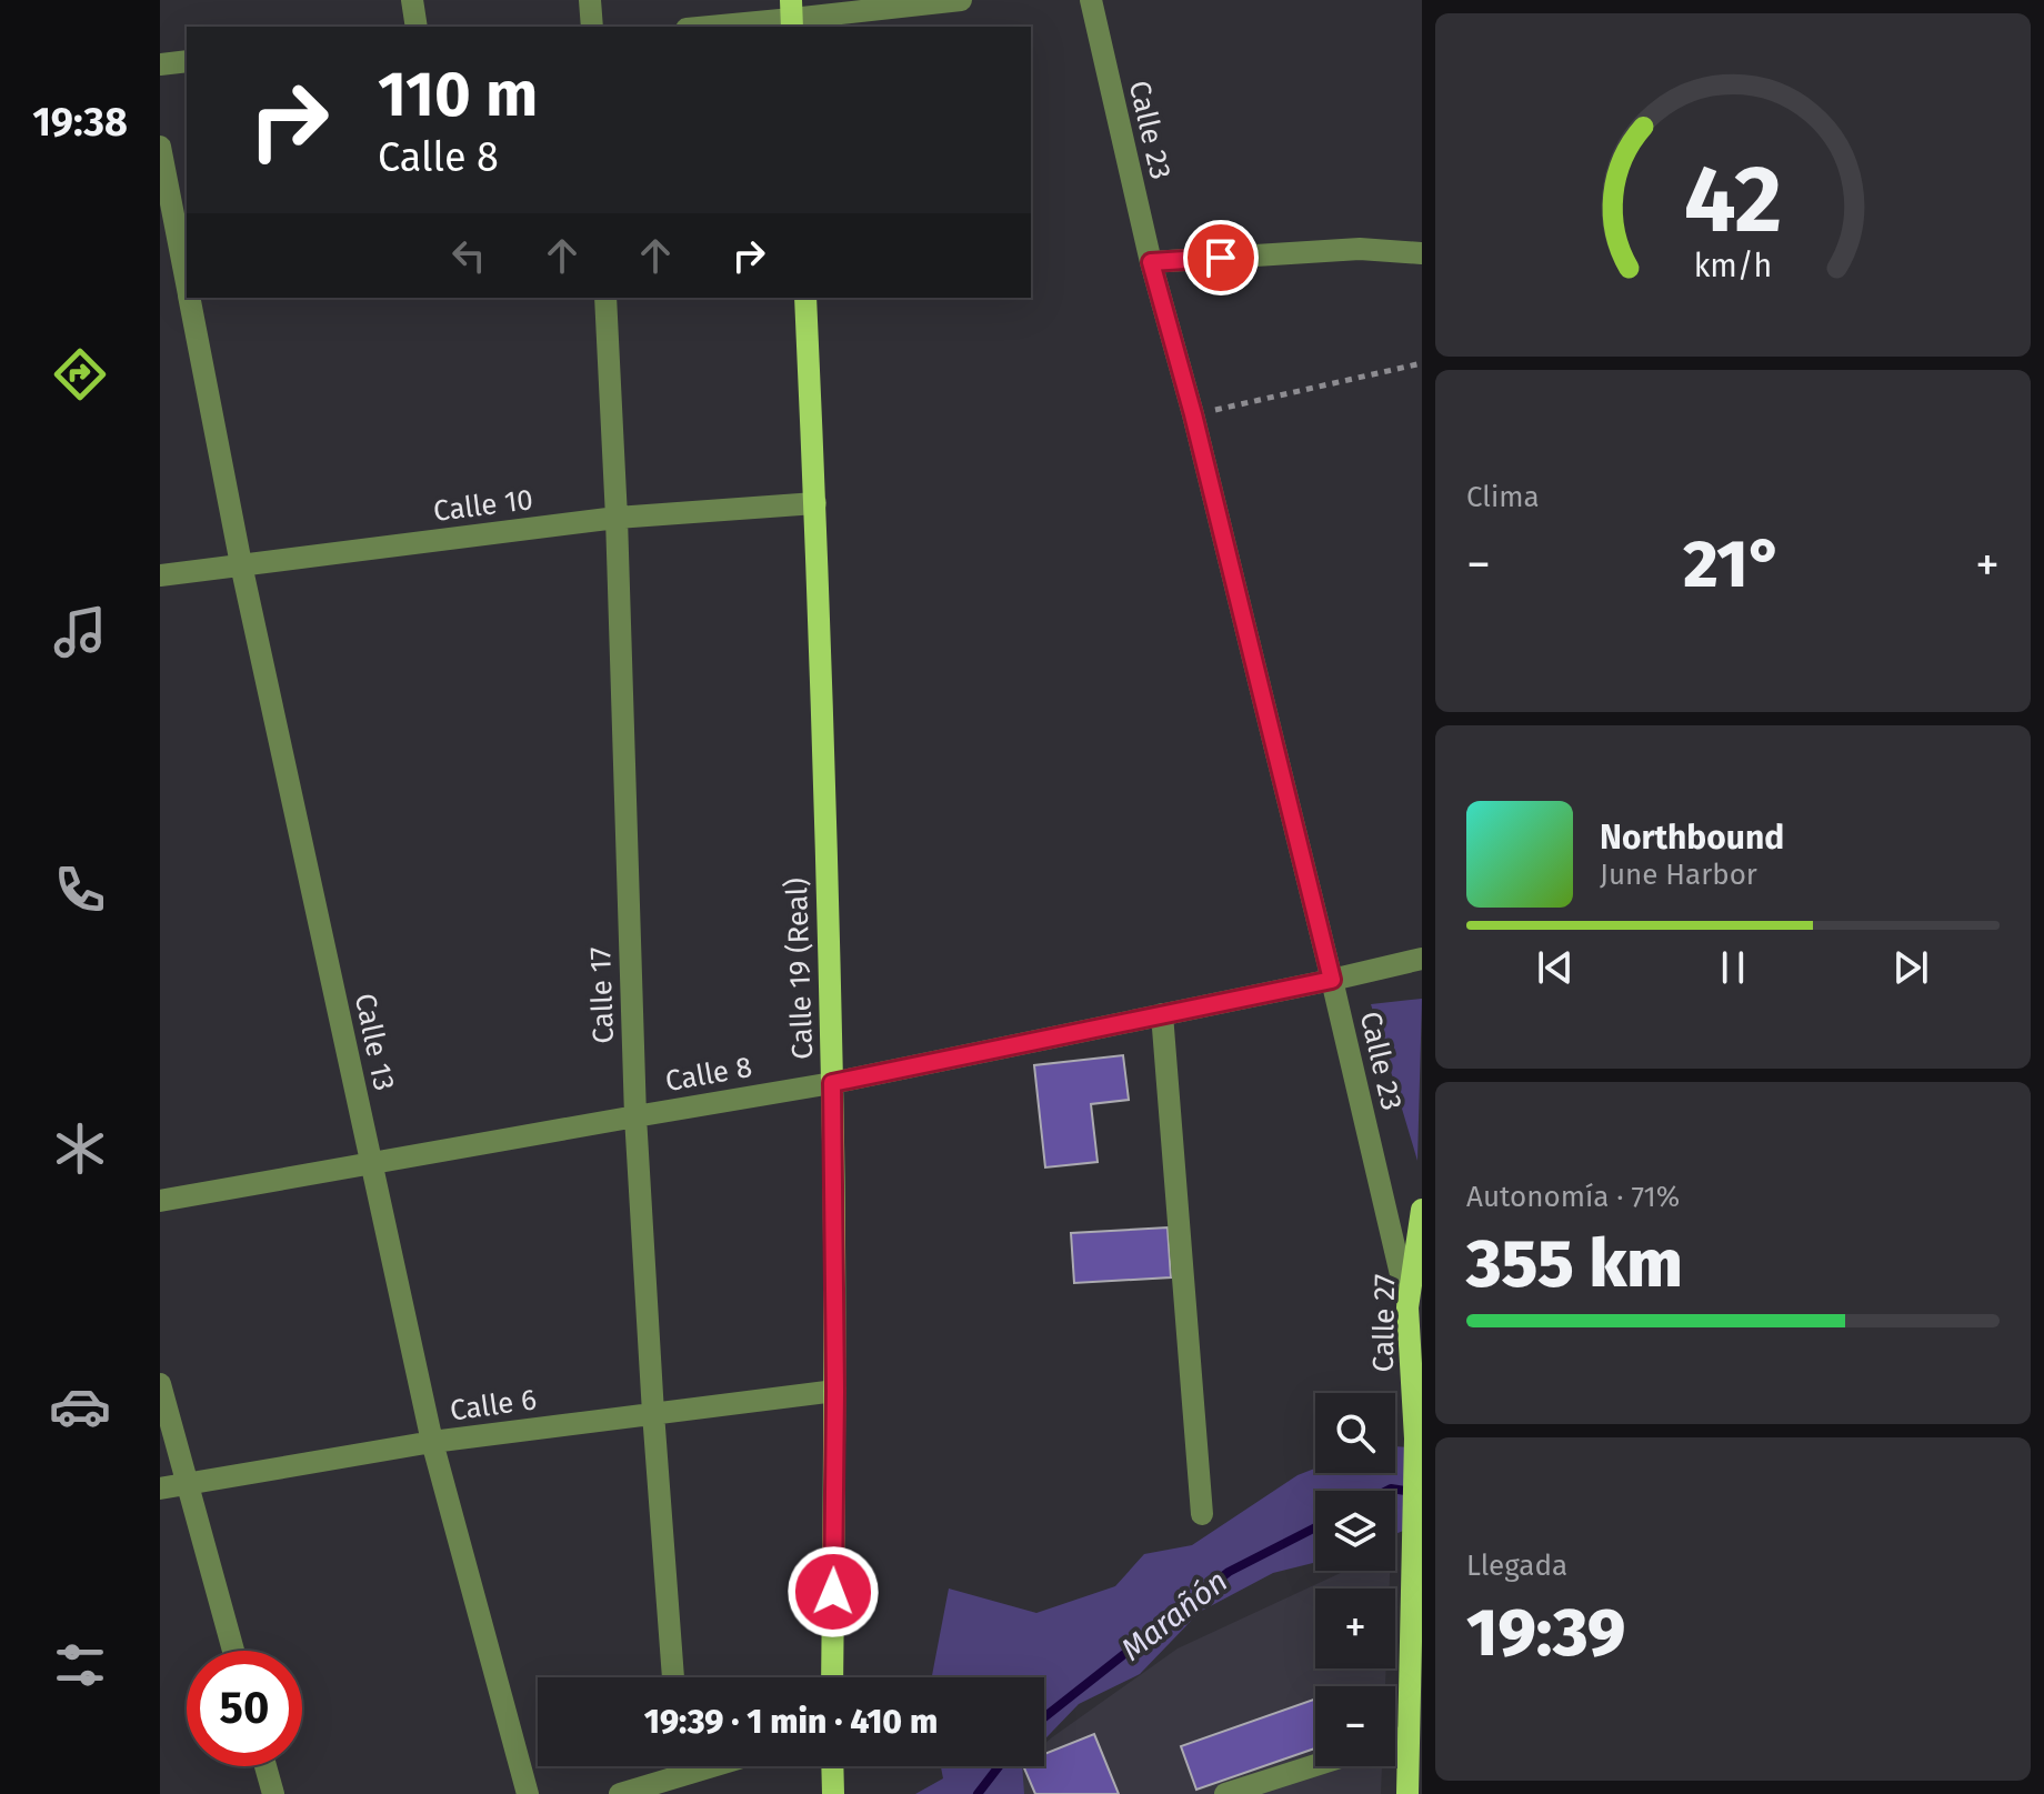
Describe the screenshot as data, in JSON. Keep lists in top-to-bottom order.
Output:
{
  "streets": {
    "main road": ["Calle 19 (Real)", "Calle 27"],
    "street": [
      "Calle 23",
      "Calle 10",
      "Calle 17",
      "Calle 13",
      "Calle 8",
      "Calle 6"
    ]
  },
  "crossings": [
    ["Calle 23", "Calle 8"],
    ["Calle 23", "Calle 27"],
    ["Calle 10", "Calle 19 (Real)"],
    ["Calle 10", "Calle 17"],
    ["Calle 10", "Calle 13"],
    ["Calle 19 (Real)", "Calle 8"],
    ["Calle 19 (Real)", "Calle 6"],
    ["Calle 17", "Calle 8"],
    ["Calle 17", "Calle 6"],
    ["Calle 13", "Calle 8"],
    ["Calle 13", "Calle 6"]
  ],
  "water": ["Marañón"],
  "page": {
    "tabs": "19:38",
    "turn": ["110 m", "Calle 8"],
    "tile": [
      "Clima",
      ["Autonomía · 71%", "355 km"],
      ["Llegada", "19:39"]
    ],
    "heat": ["−", "21°", "+"],
    "song": ["Northbound", "June Harbor"],
    "map_buttons": ["+", "−"],
    "limit": "50",
    "trip": "19:39 · 1 min · 410 m",
    "gauge": ["42", "km/h"]
  }
}
